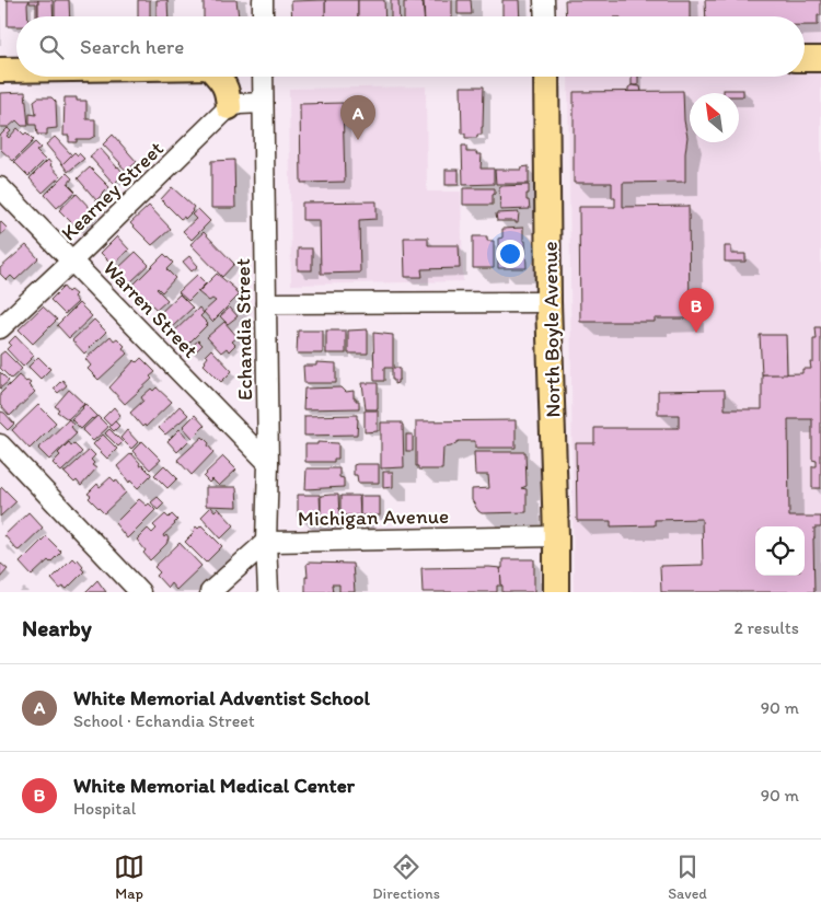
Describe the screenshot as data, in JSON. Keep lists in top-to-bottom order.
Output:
{
  "streets": {
    "main road": ["North Boyle Avenue"],
    "street": [
      "Kearney Street",
      "Warren Street",
      "Echandia Street",
      "Michigan Avenue"
    ]
  },
  "crossings": [
    ["Kearney Street", "Warren Street"],
    ["Warren Street", "Echandia Street"],
    ["Echandia Street", "Michigan Avenue"],
    ["North Boyle Avenue", "Michigan Avenue"]
  ],
  "north": "top left",
  "page": {
    "search": "Search here",
    "pins": ["A", "B"],
    "heading": ["Nearby", "2 results"],
    "list": [
      {
        "mark": "A",
        "name": "White Memorial Adventist School",
        "note": "School · Echandia Street",
        "value": "90 m"
      },
      {
        "mark": "B",
        "name": "White Memorial Medical Center",
        "note": "Hospital",
        "value": "90 m"
      }
    ],
    "nav": ["Map", "Directions", "Saved"]
  }
}
